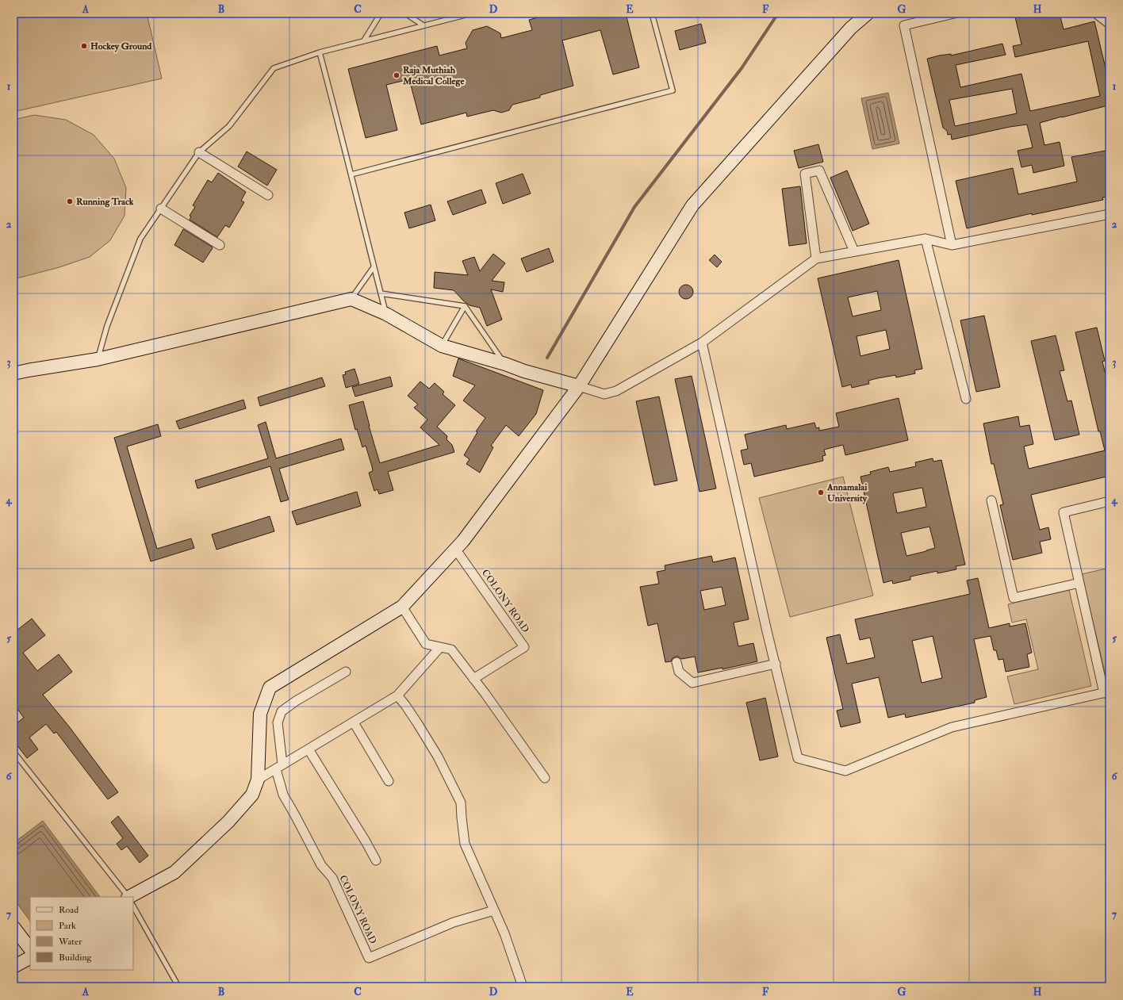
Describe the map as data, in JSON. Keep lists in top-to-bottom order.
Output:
{
  "streets": {
    "street": ["COLONY ROAD"]
  },
  "places": [
    "Hockey Ground",
    "Raja Muthiah Medical College",
    "Running Track",
    "Annamalai University"
  ],
  "legend": [
    "Road",
    "Park",
    "Water",
    "Building"
  ],
  "grid": {
    "columns": [
      "A",
      "B",
      "C",
      "D",
      "E",
      "F",
      "G",
      "H"
    ],
    "rows": [
      "1",
      "2",
      "3",
      "4",
      "5",
      "6",
      "7"
    ]
  }
}
